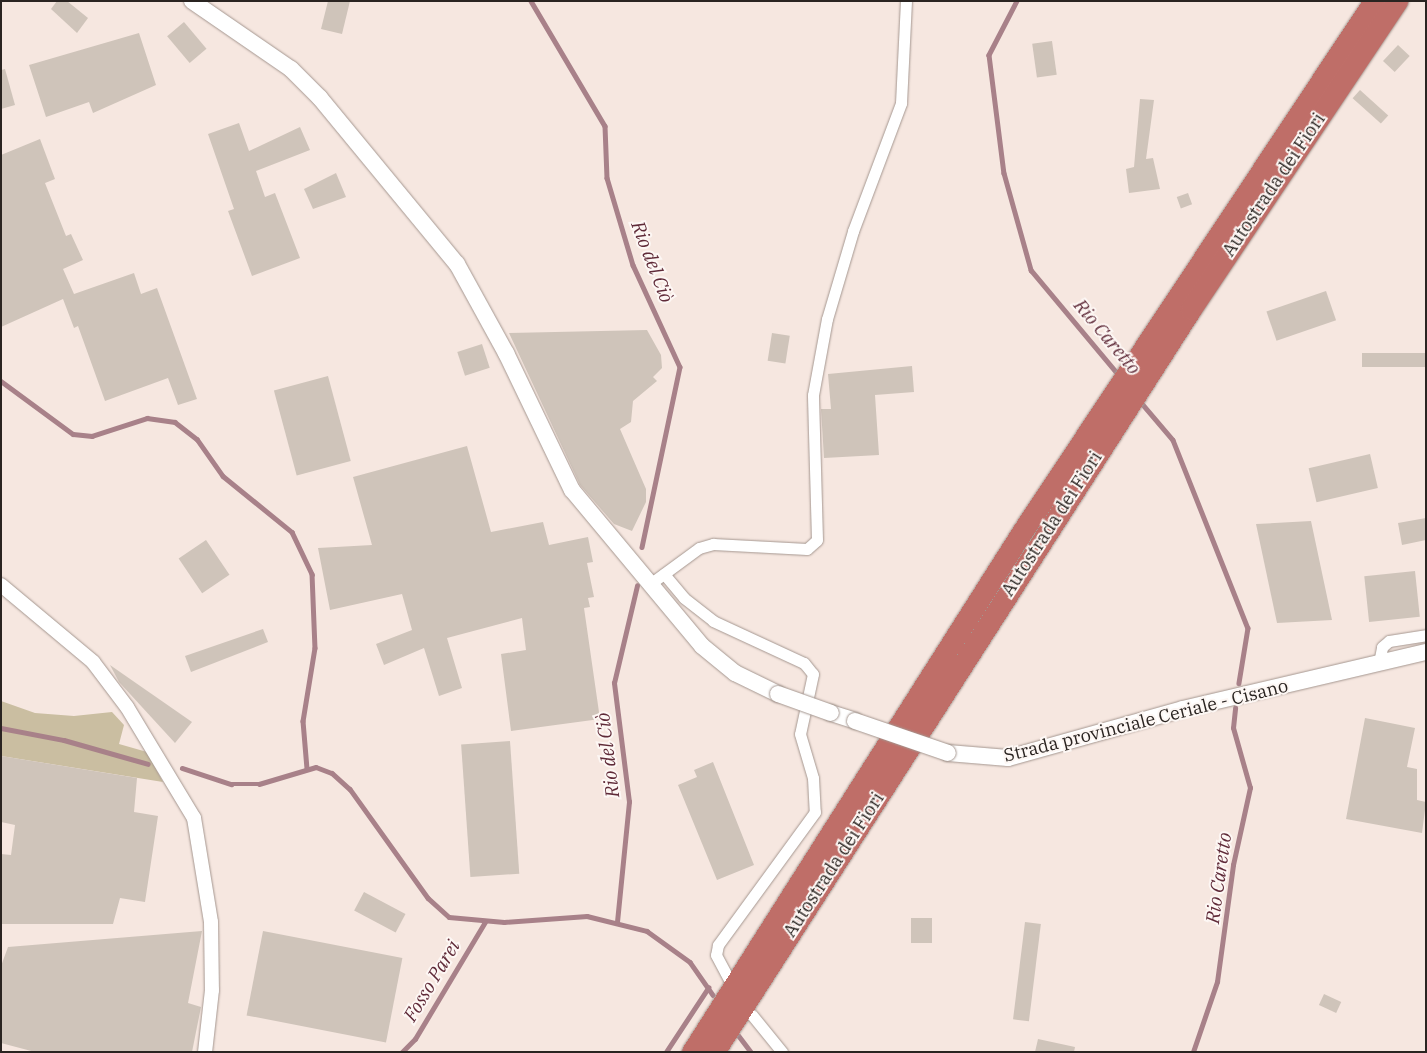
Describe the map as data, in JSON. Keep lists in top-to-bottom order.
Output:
{
  "streets": {
    "highway": ["Autostrada dei Fiori"],
    "main road": ["Strada provinciale Ceriale - Cisano"]
  },
  "water": ["Rio del Ciò", "Rio Caretto", "Fosso Parei"]
}
